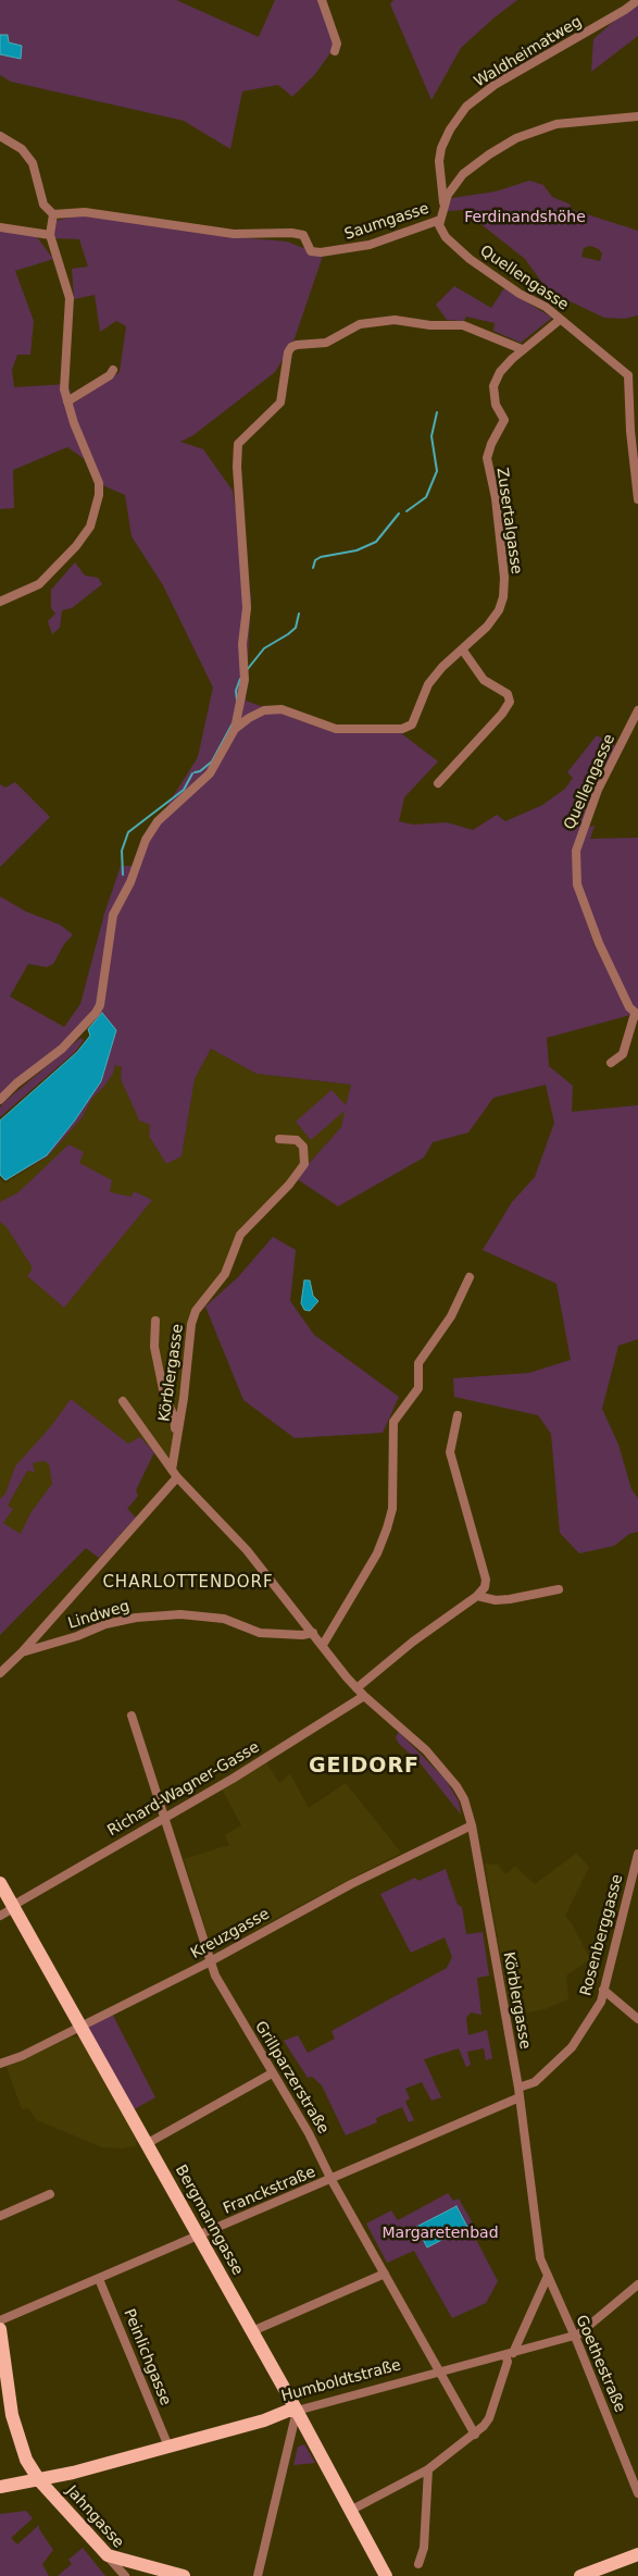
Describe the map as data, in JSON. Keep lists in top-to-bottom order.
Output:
{
  "streets": {
    "main road": ["Bergmanngasse", "Humboldtstraße", "Jahngasse"],
    "street": [
      "Waldheimatweg",
      "Saumgasse",
      "Quellengasse",
      "Zusertalgasse",
      "Körblergasse",
      "Lindweg",
      "Richard-Wagner-Gasse",
      "Kreuzgasse",
      "Rosenberggasse",
      "Grillparzerstraße",
      "Franckstraße",
      "Peinlichgasse",
      "Goethestraße"
    ]
  },
  "crossings": [
    ["Waldheimatweg", "Saumgasse"],
    ["Saumgasse", "Quellengasse"],
    ["Quellengasse", "Zusertalgasse"],
    ["Körblergasse", "Lindweg"],
    ["Körblergasse", "Richard-Wagner-Gasse"],
    ["Körblergasse", "Kreuzgasse"],
    ["Körblergasse", "Rosenberggasse"],
    ["Körblergasse", "Franckstraße"],
    ["Körblergasse", "Goethestraße"],
    ["Richard-Wagner-Gasse", "Grillparzerstraße"],
    ["Richard-Wagner-Gasse", "Bergmanngasse"],
    ["Kreuzgasse", "Grillparzerstraße"],
    ["Kreuzgasse", "Bergmanngasse"],
    ["Grillparzerstraße", "Franckstraße"],
    ["Grillparzerstraße", "Humboldtstraße"],
    ["Franckstraße", "Bergmanngasse"],
    ["Franckstraße", "Peinlichgasse"],
    ["Bergmanngasse", "Humboldtstraße"],
    ["Peinlichgasse", "Humboldtstraße"],
    ["Goethestraße", "Humboldtstraße"],
    ["Humboldtstraße", "Jahngasse"]
  ],
  "districts": ["CHARLOTTENDORF", "GEIDORF"],
  "parks": ["Ferdinandshöhe", "Margaretenbad"]
}
